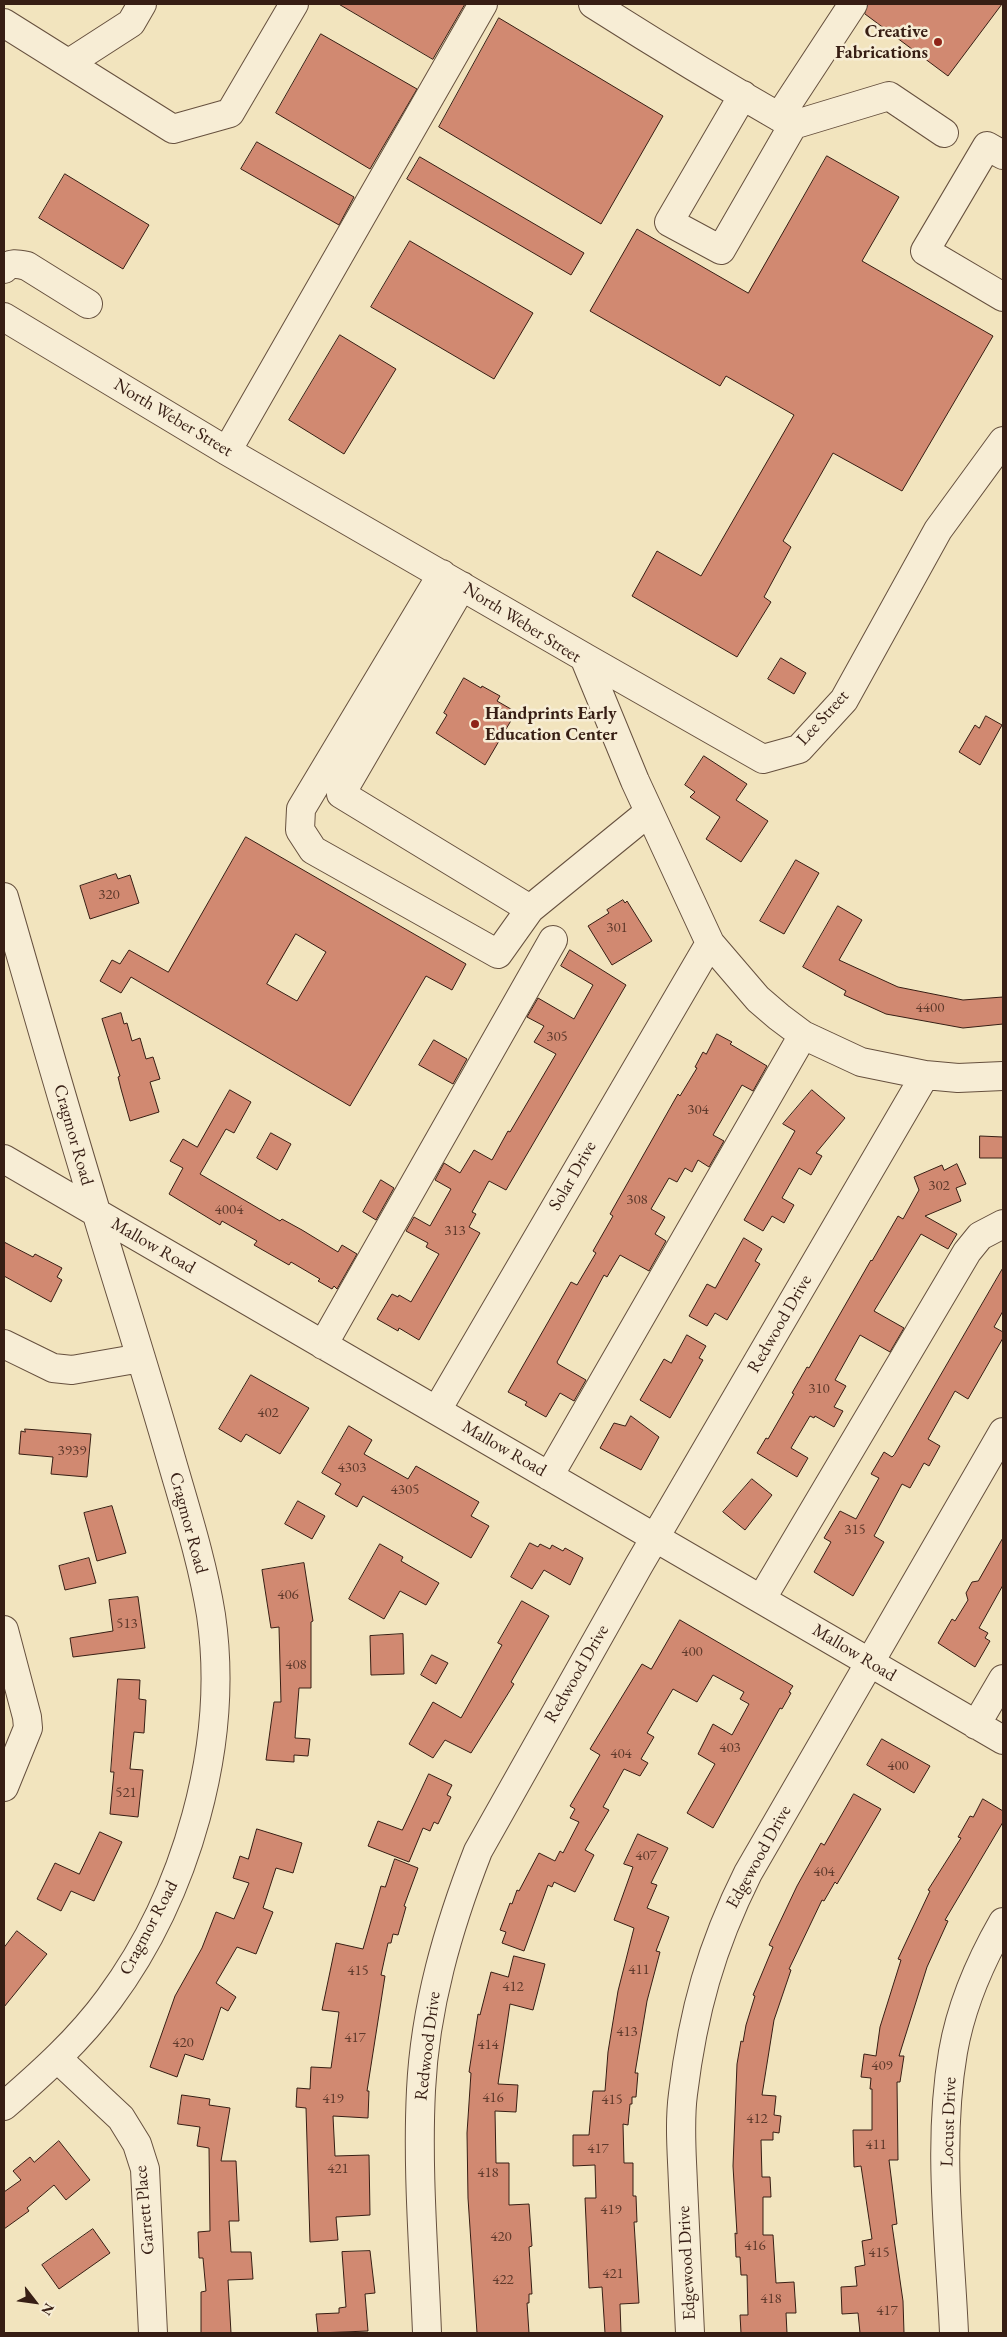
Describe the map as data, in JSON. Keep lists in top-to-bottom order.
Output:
{
  "streets": {
    "street": [
      "North Weber Street",
      "Lee Street",
      "Cragmor Road",
      "Solar Drive",
      "Mallow Road",
      "Redwood Drive",
      "Edgewood Drive",
      "Locust Drive",
      "Garrett Place"
    ]
  },
  "crossings": [
    ["North Weber Street", "Lee Street"],
    ["North Weber Street", "Solar Drive"],
    ["North Weber Street", "Redwood Drive"],
    ["Cragmor Road", "Mallow Road"],
    ["Cragmor Road", "Garrett Place"],
    ["Solar Drive", "Mallow Road"],
    ["Mallow Road", "Redwood Drive"],
    ["Mallow Road", "Edgewood Drive"]
  ],
  "places": ["Creative Fabrications", "Handprints Early Education Center"],
  "house_numbers": [
    "320",
    "301",
    "4400",
    "305",
    "304",
    "302",
    "308",
    "4004",
    "313",
    "310",
    "402",
    "3939",
    "4303",
    "4305",
    "315",
    "406",
    "513",
    "400",
    "408",
    "403",
    "404",
    "400",
    "521",
    "407",
    "404",
    "411",
    "415",
    "412",
    "413",
    "417",
    "420",
    "414",
    "409",
    "416",
    "419",
    "415",
    "412",
    "411",
    "417",
    "421",
    "418",
    "419",
    "420",
    "416",
    "415",
    "421",
    "422",
    "418",
    "417"
  ],
  "north": "bottom right"
}
